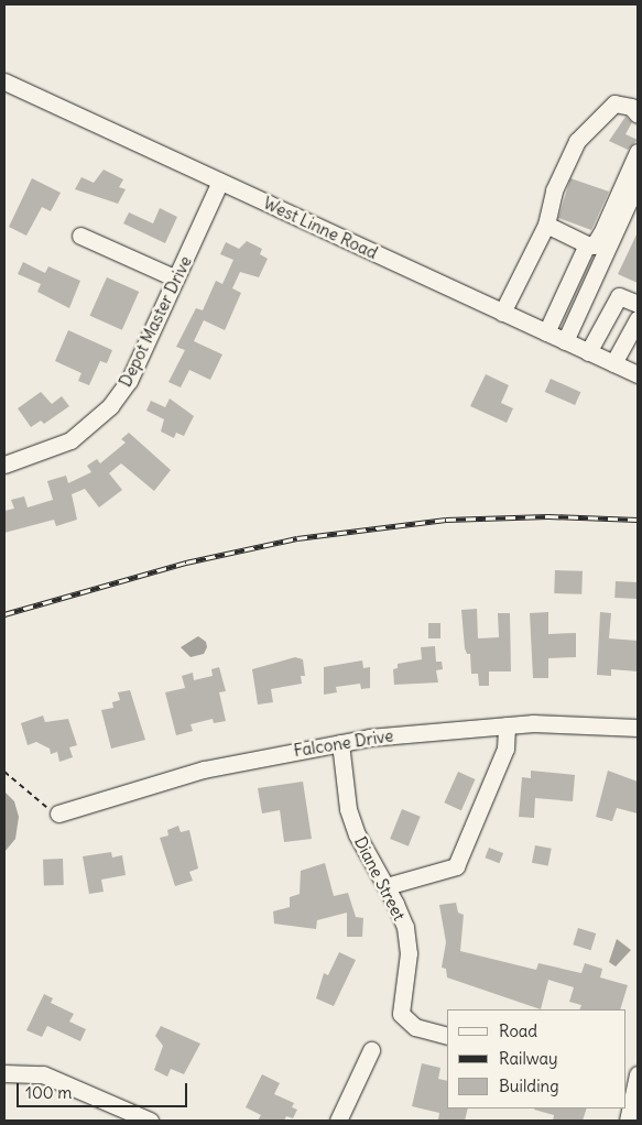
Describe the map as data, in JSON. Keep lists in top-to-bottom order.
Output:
{
  "streets": {
    "street": [
      "West Linne Road",
      "Depot Master Drive",
      "Falcone Drive",
      "Diane Street"
    ]
  },
  "crossings": [
    ["West Linne Road", "Depot Master Drive"],
    ["Falcone Drive", "Diane Street"]
  ],
  "legend": ["Road", "Railway", "Building"],
  "scale_bar": "100 m"
}
